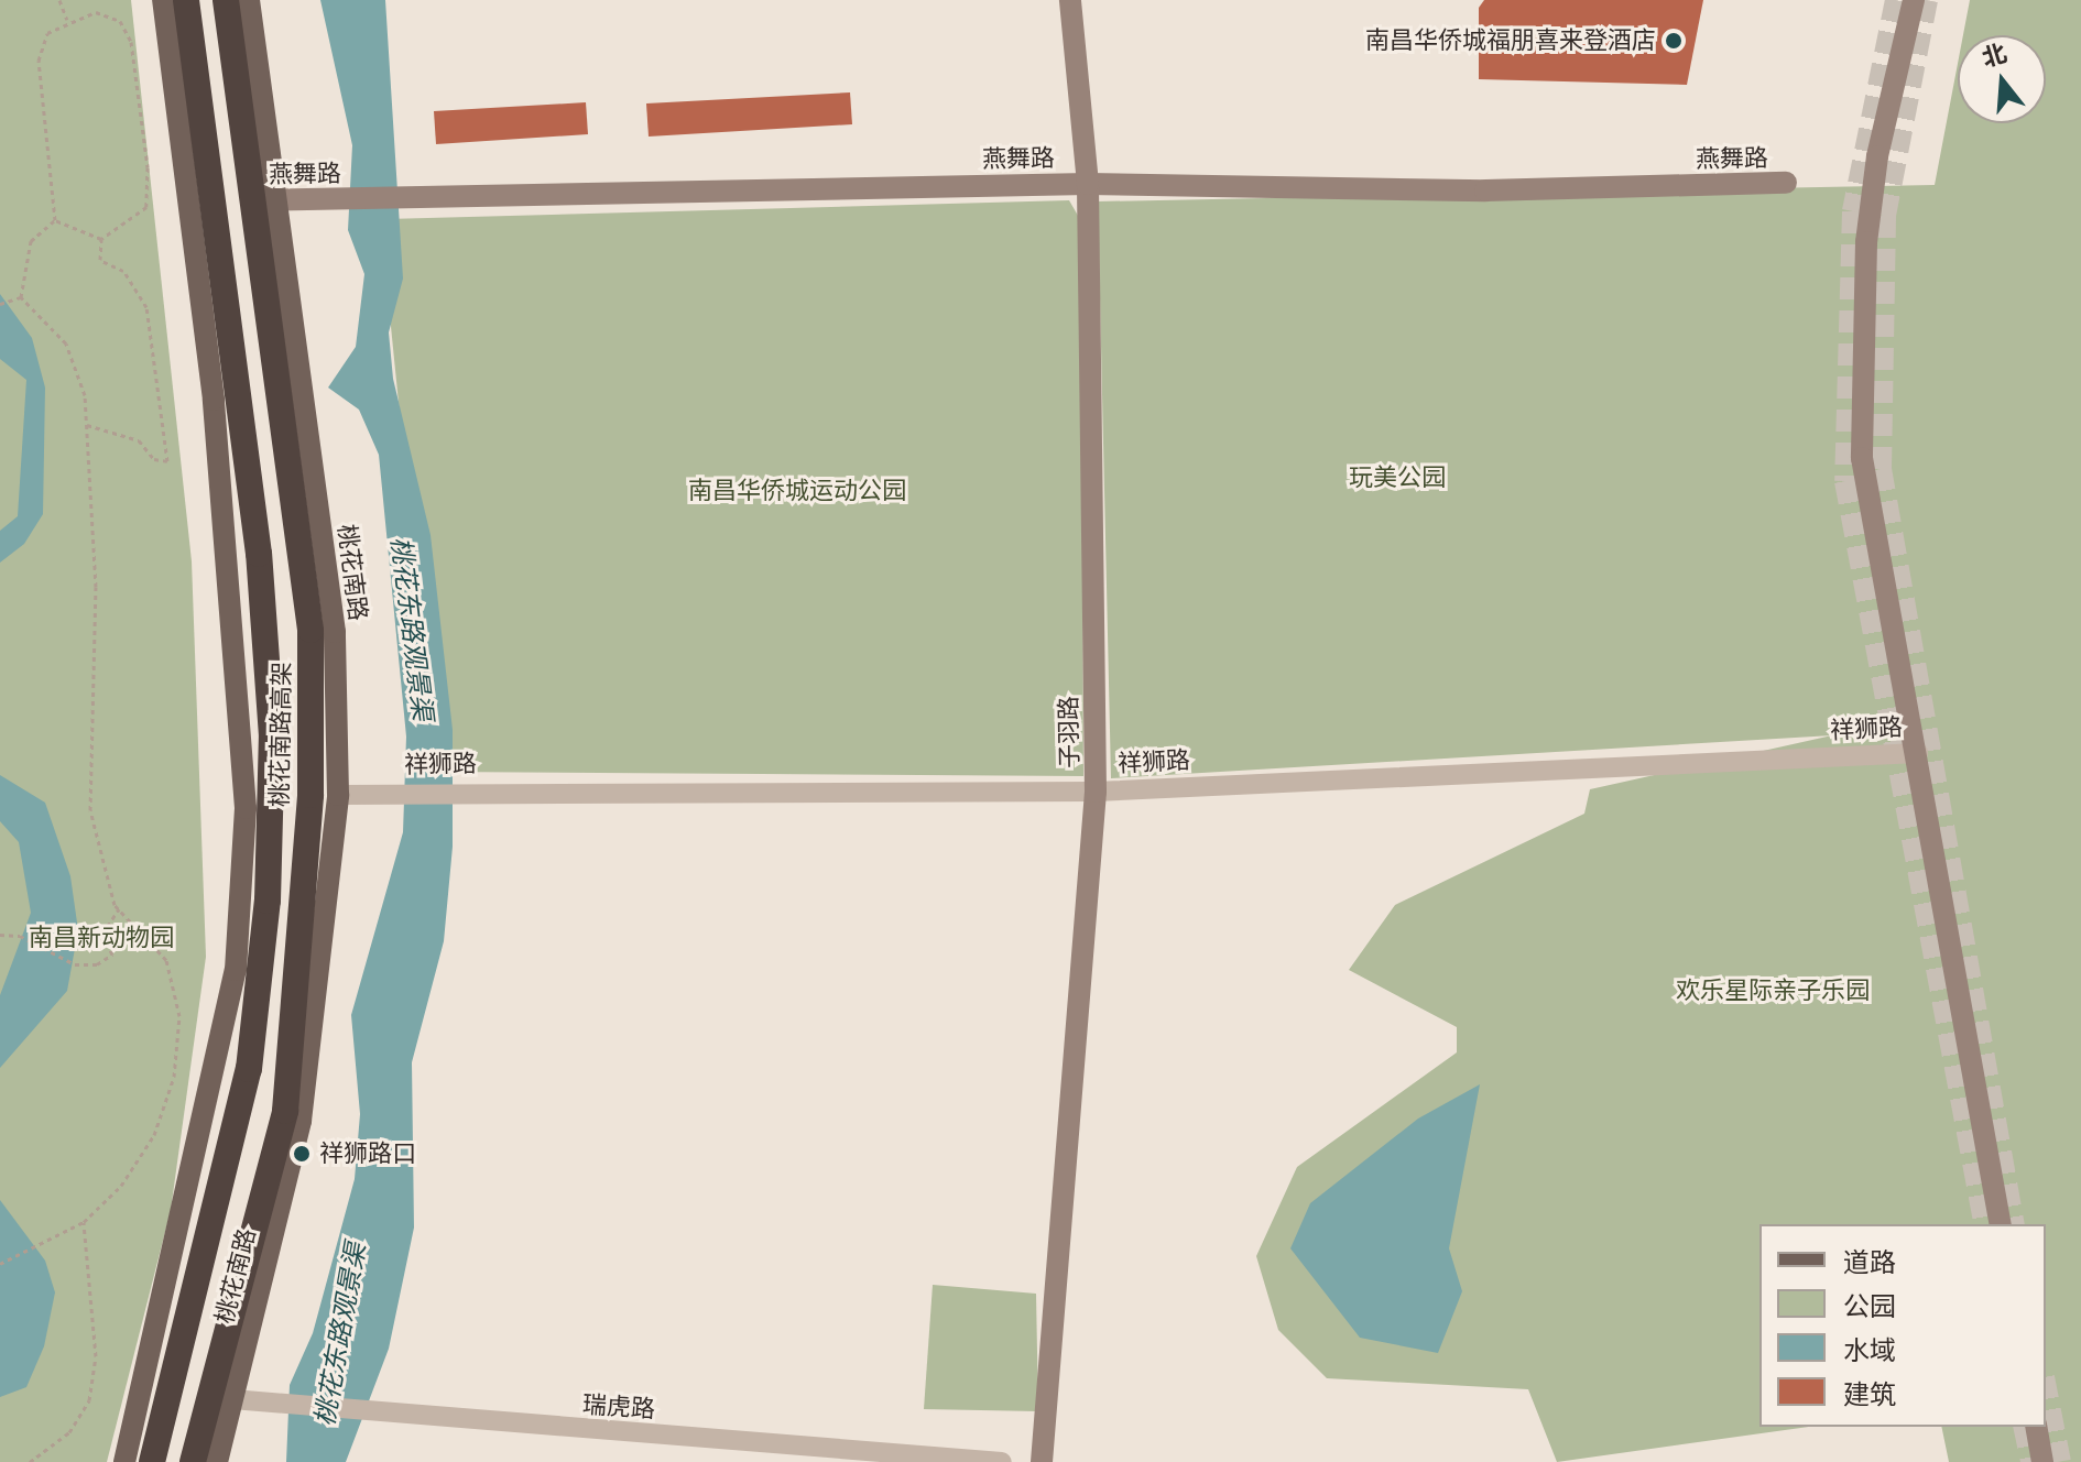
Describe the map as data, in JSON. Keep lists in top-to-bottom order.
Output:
{
  "streets": {
    "highway": ["桃花南路高架"],
    "main road": ["桃花南路"],
    "street": [
      "燕舞路",
      "祥狮路",
      "子羽路",
      "瑞虎路"
    ]
  },
  "crossings": [
    ["燕舞路", "桃花南路"],
    ["燕舞路", "子羽路"],
    ["燕舞路", "桃花南路高架"],
    ["桃花南路", "祥狮路"],
    ["桃花南路", "桃花南路高架"],
    ["桃花南路", "瑞虎路"],
    ["祥狮路", "子羽路"]
  ],
  "water": ["桃花东路观景渠"],
  "parks": [
    "玩美公园",
    "南昌华侨城运动公园",
    "南昌新动物园",
    "欢乐星际亲子乐园"
  ],
  "places": ["南昌华侨城福朋喜来登酒店", "祥狮路口"],
  "legend": [
    "道路",
    "公园",
    "水域",
    "建筑"
  ],
  "north": "top"
}
